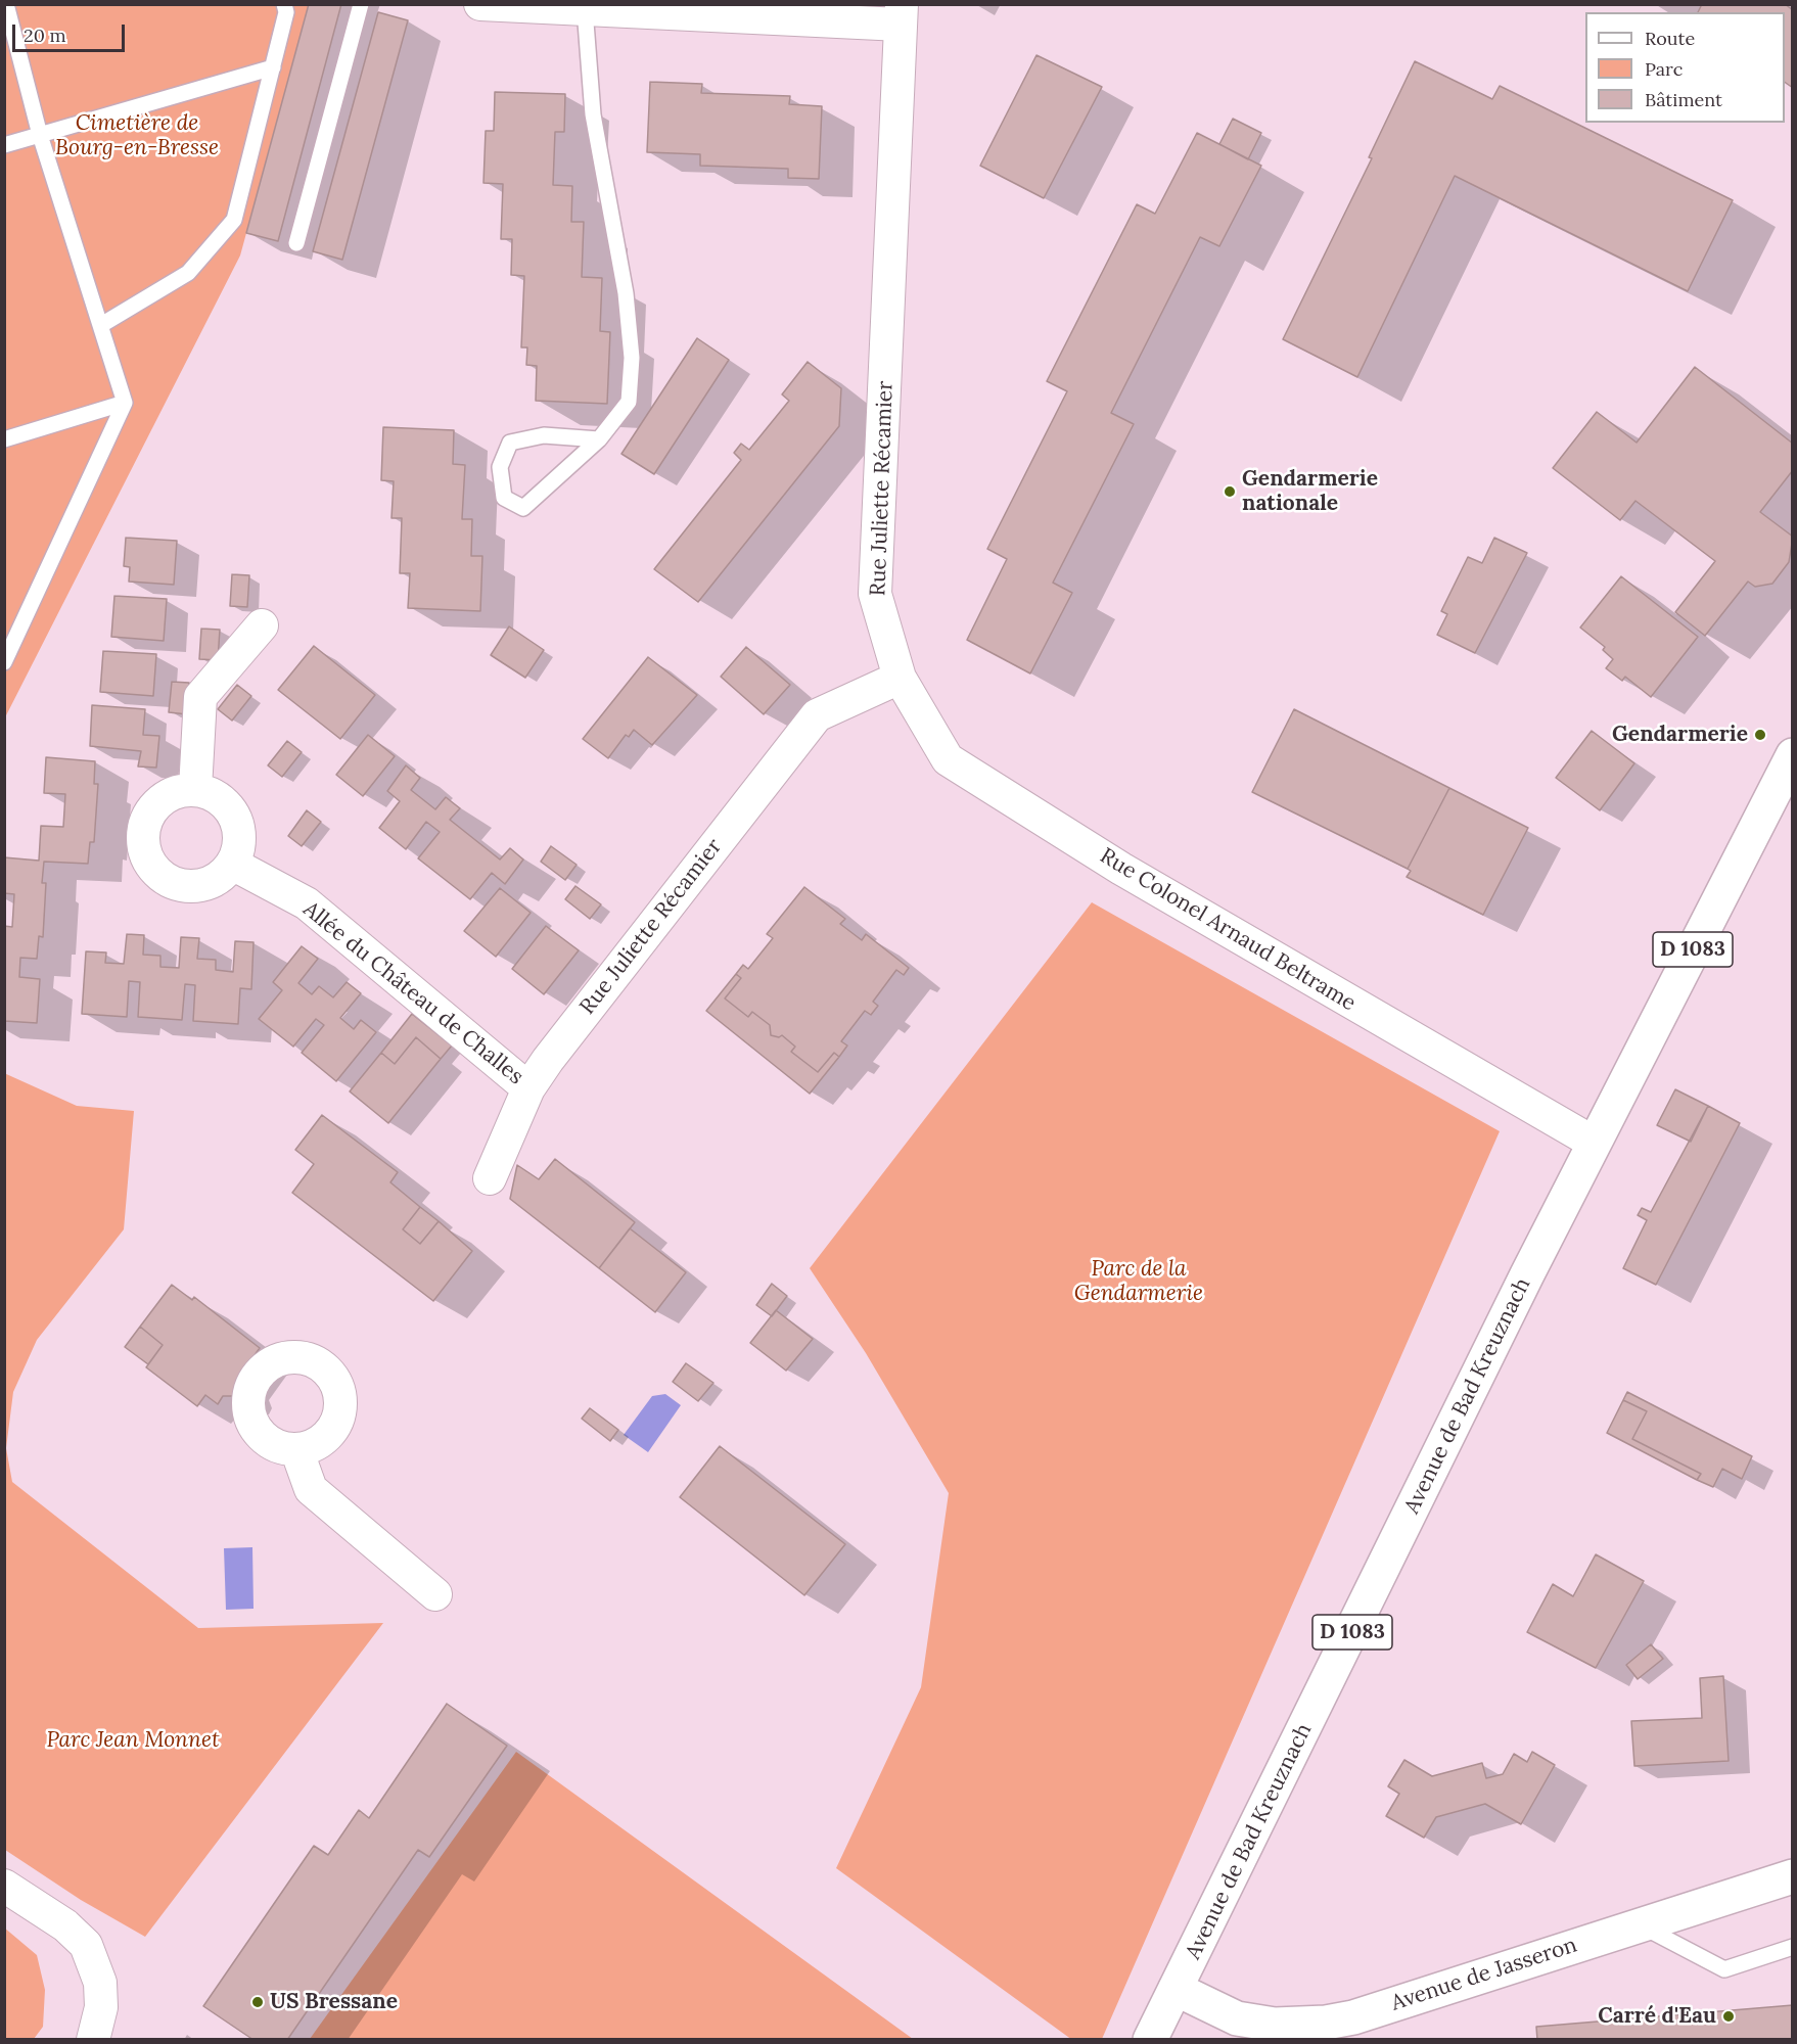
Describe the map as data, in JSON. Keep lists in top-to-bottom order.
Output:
{
  "streets": {
    "main road": ["D 1083", "Avenue de Bad Kreuznach", "Avenue de Jasseron"],
    "street": ["Rue Juliette Récamier", "Rue Colonel Arnaud Beltrame", "Allée du Château de Challes"]
  },
  "crossings": [
    ["Rue Juliette Récamier", "Rue Colonel Arnaud Beltrame"],
    ["Rue Juliette Récamier", "Allée du Château de Challes"],
    ["Rue Colonel Arnaud Beltrame", "Avenue de Bad Kreuznach"],
    ["Avenue de Bad Kreuznach", "Avenue de Jasseron"]
  ],
  "parks": ["Cimetière de Bourg-en-Bresse", "Parc de la Gendarmerie", "Parc Jean Monnet"],
  "places": [
    "Gendarmerie nationale",
    "Gendarmerie",
    "US Bressane",
    "Carré d'Eau"
  ],
  "legend": ["Route", "Parc", "Bâtiment"],
  "scale_bar": "20 m"
}
